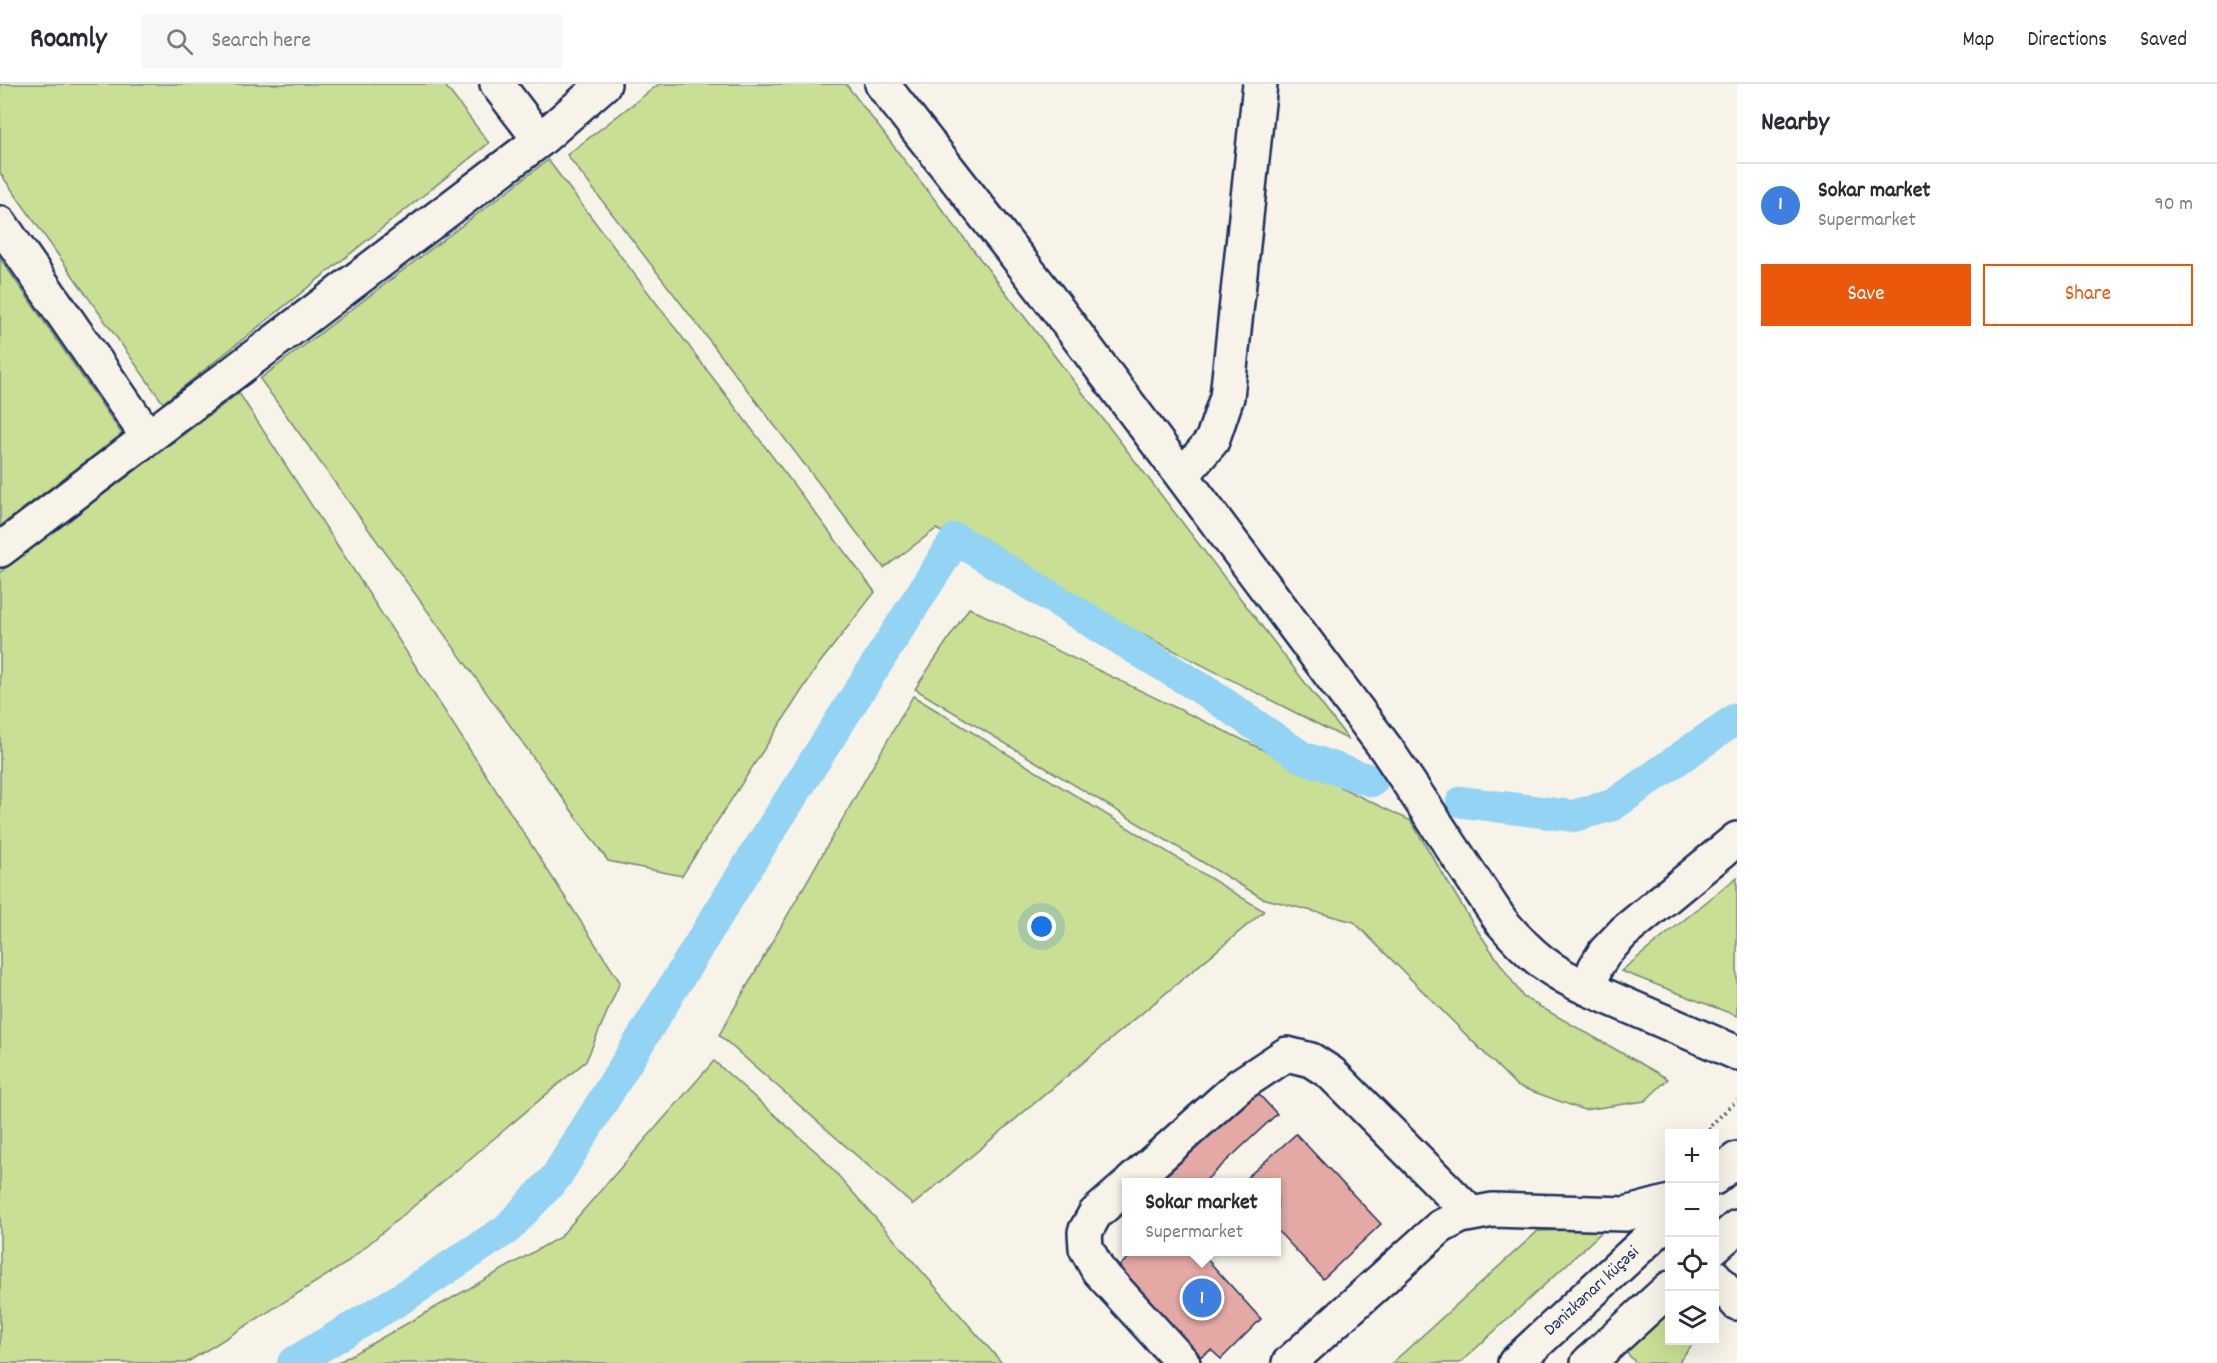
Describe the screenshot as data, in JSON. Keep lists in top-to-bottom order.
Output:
{
  "streets": {
    "main road": ["Dənizkənarı küçəsi"]
  },
  "page": {
    "header": "Roamly",
    "search": "Search here",
    "nav": ["Map", "Directions", "Saved"],
    "heading": "Nearby",
    "list": [
      {
        "mark": "1",
        "name": "Sokar market",
        "note": "Supermarket",
        "value": "90 m"
      }
    ],
    "buttons": ["Save", "Share"],
    "map_buttons": ["+", "−"],
    "popup": ["Sokar market", "Supermarket"],
    "pins": "1"
  }
}
